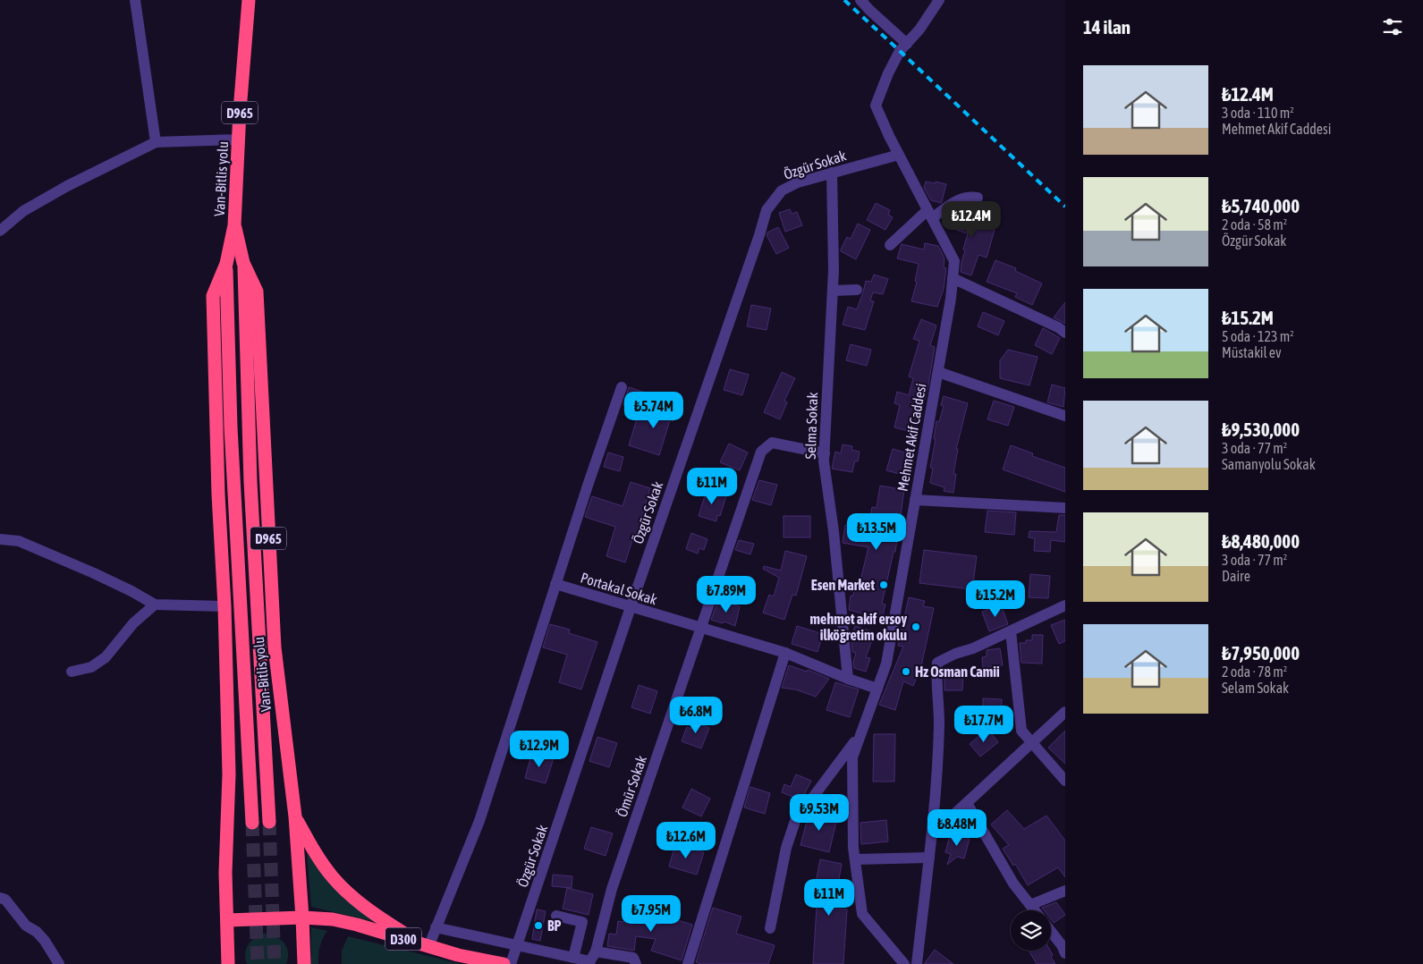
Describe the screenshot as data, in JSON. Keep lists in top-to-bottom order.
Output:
{
  "streets": {
    "highway": ["D965", "Van-Bitlis yolu", "D300"],
    "street": [
      "Özgür Sokak",
      "Selma Sokak",
      "Mehmet Akif Caddesi",
      "Portakal Sokak",
      "Ömür Sokak"
    ]
  },
  "crossings": [
    ["Özgür Sokak", "Selma Sokak"],
    ["Özgür Sokak", "Mehmet Akif Caddesi"],
    ["Özgür Sokak", "Portakal Sokak"],
    ["Van-Bitlis yolu", "D300"],
    ["Selma Sokak", "Portakal Sokak"],
    ["Selma Sokak", "Ömür Sokak"],
    ["Mehmet Akif Caddesi", "Portakal Sokak"],
    ["Portakal Sokak", "Ömür Sokak"]
  ],
  "places": [
    "Esen Market",
    "mehmet akif ersoy ilköğretim okulu",
    "Hz Osman Camii",
    "BP"
  ],
  "page": {
    "heading": "14 ilan",
    "list": [
      {
        "name": "₺12.4M",
        "note": "3 oda · 110 m² · Mehmet Akif Caddesi"
      },
      {
        "name": "₺5,740,000",
        "note": "2 oda · 58 m² · Özgür Sokak"
      },
      {
        "name": "₺15.2M",
        "note": "5 oda · 123 m² · Müstakil ev"
      },
      {
        "name": "₺9,530,000",
        "note": "3 oda · 77 m² · Samanyolu Sokak"
      },
      {
        "name": "₺8,480,000",
        "note": "3 oda · 77 m² · Daire"
      },
      {
        "name": "₺7,950,000",
        "note": "2 oda · 78 m² · Selam Sokak"
      }
    ],
    "price": [
      "₺12.4M",
      "₺5.74M",
      "₺11M",
      "₺13.5M",
      "₺7.89M",
      "₺15.2M",
      "₺6.8M",
      "₺17.7M",
      "₺12.9M",
      "₺9.53M",
      "₺8.48M",
      "₺12.6M",
      "₺11M",
      "₺7.95M"
    ]
  }
}
